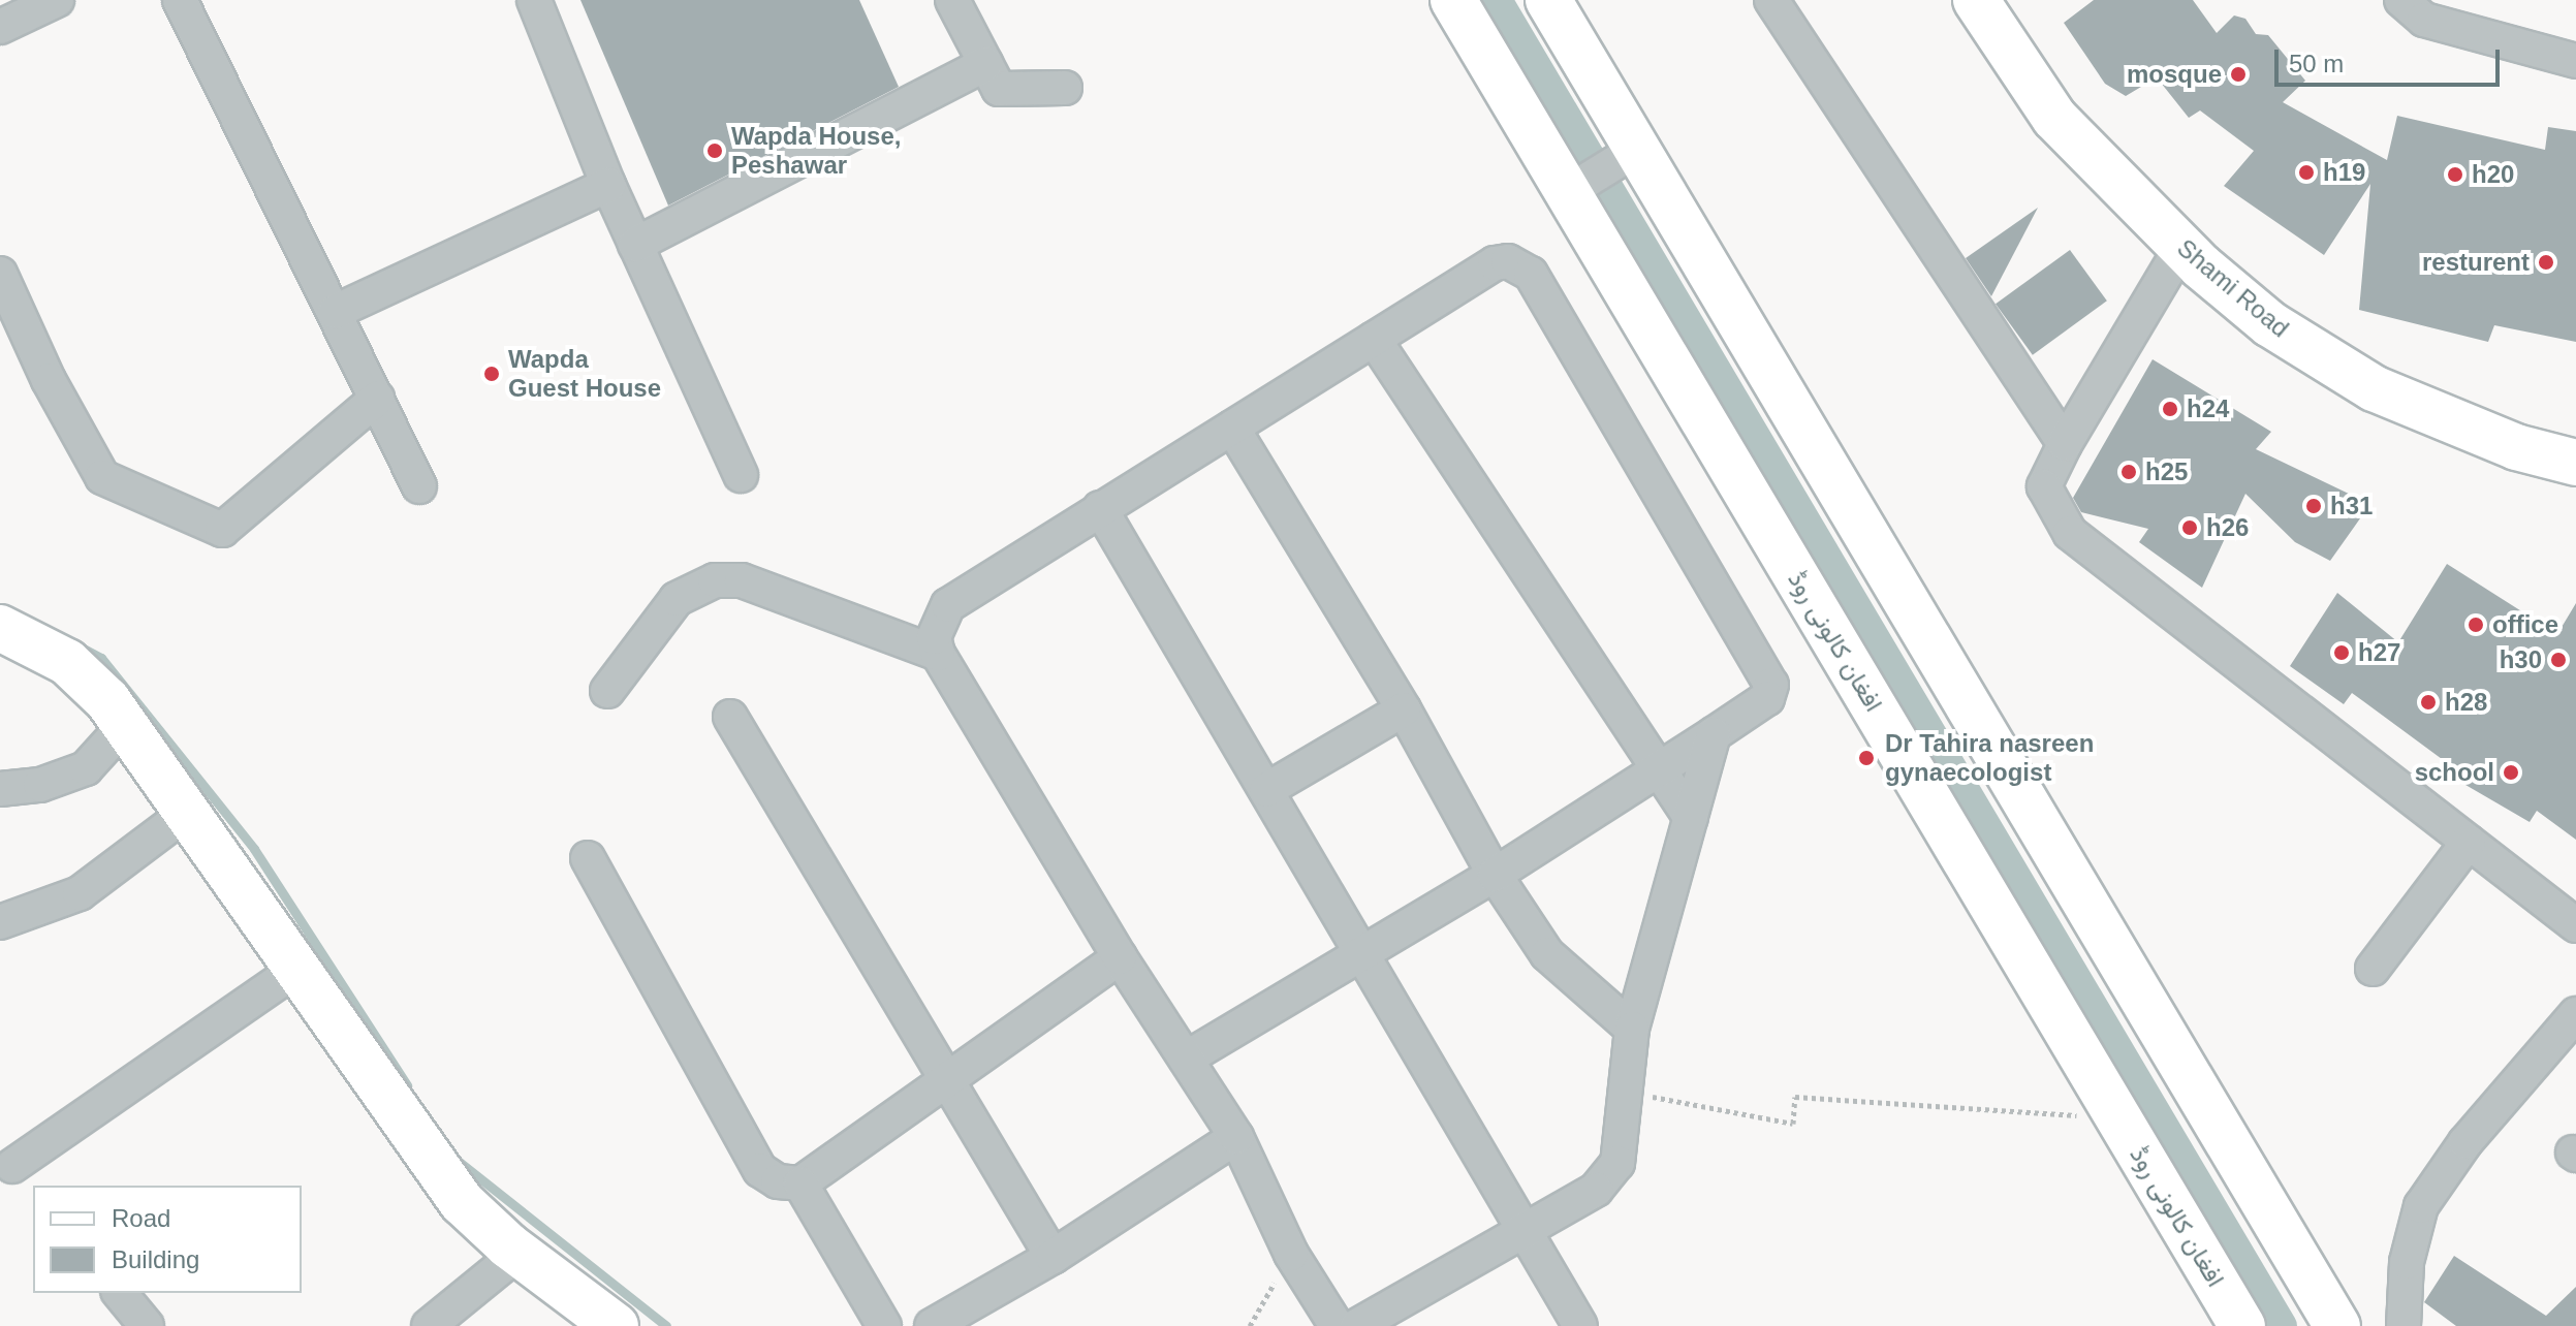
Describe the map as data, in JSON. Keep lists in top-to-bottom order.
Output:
{
  "streets": {
    "main road": ["Shami Road", "افغان کالونی روڈ"]
  },
  "places": [
    "mosque",
    "Wapda House, Peshawar",
    "h19",
    "h20",
    "resturent",
    "Wapda Guest House",
    "h24",
    "h25",
    "h31",
    "h26",
    "office",
    "h27",
    "h30",
    "h28",
    "Dr Tahira nasreen gynaecologist",
    "school"
  ],
  "legend": ["Road", "Building"],
  "scale_bar": "50 m"
}
